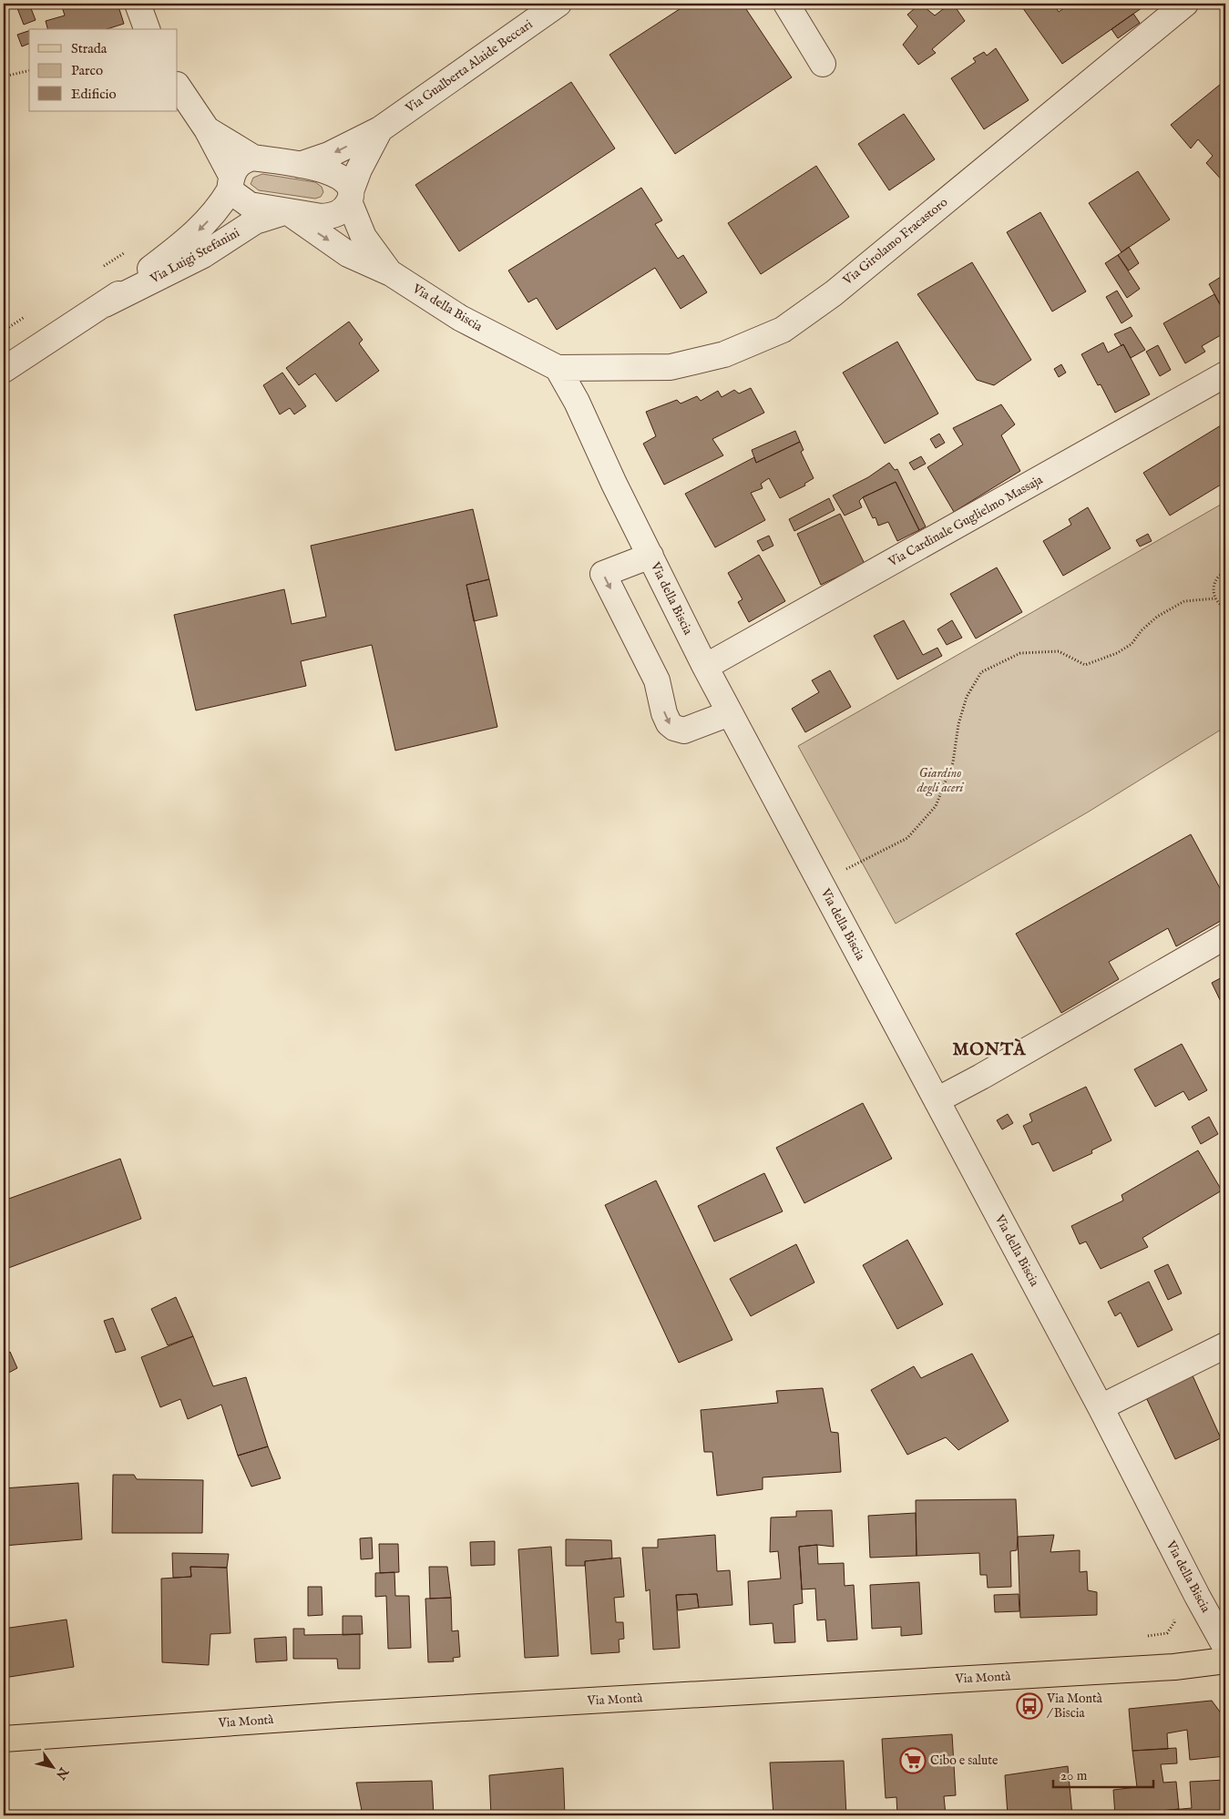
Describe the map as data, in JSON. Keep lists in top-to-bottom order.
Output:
{
  "streets": {
    "main road": ["Via Montà"],
    "street": [
      "Via Gualberta Alaide Beccari",
      "Via Girolamo Fracastoro",
      "Via Luigi Stefanini",
      "Via della Biscia",
      "Via Cardinale Guglielmo Massaja"
    ]
  },
  "crossings": [
    ["Via Gualberta Alaide Beccari", "Via della Biscia"],
    ["Via Girolamo Fracastoro", "Via della Biscia"],
    ["Via Luigi Stefanini", "Via della Biscia"],
    ["Via della Biscia", "Via Cardinale Guglielmo Massaja"]
  ],
  "districts": ["MONTÀ"],
  "parks": ["Giardino degli aceri"],
  "places": {
    "bus stop": ["Via Montà / Biscia"],
    "supermarket": ["Cibo e salute"]
  },
  "legend": ["Strada", "Parco", "Edificio"],
  "scale_bar": "20 m",
  "north": "bottom right"
}
